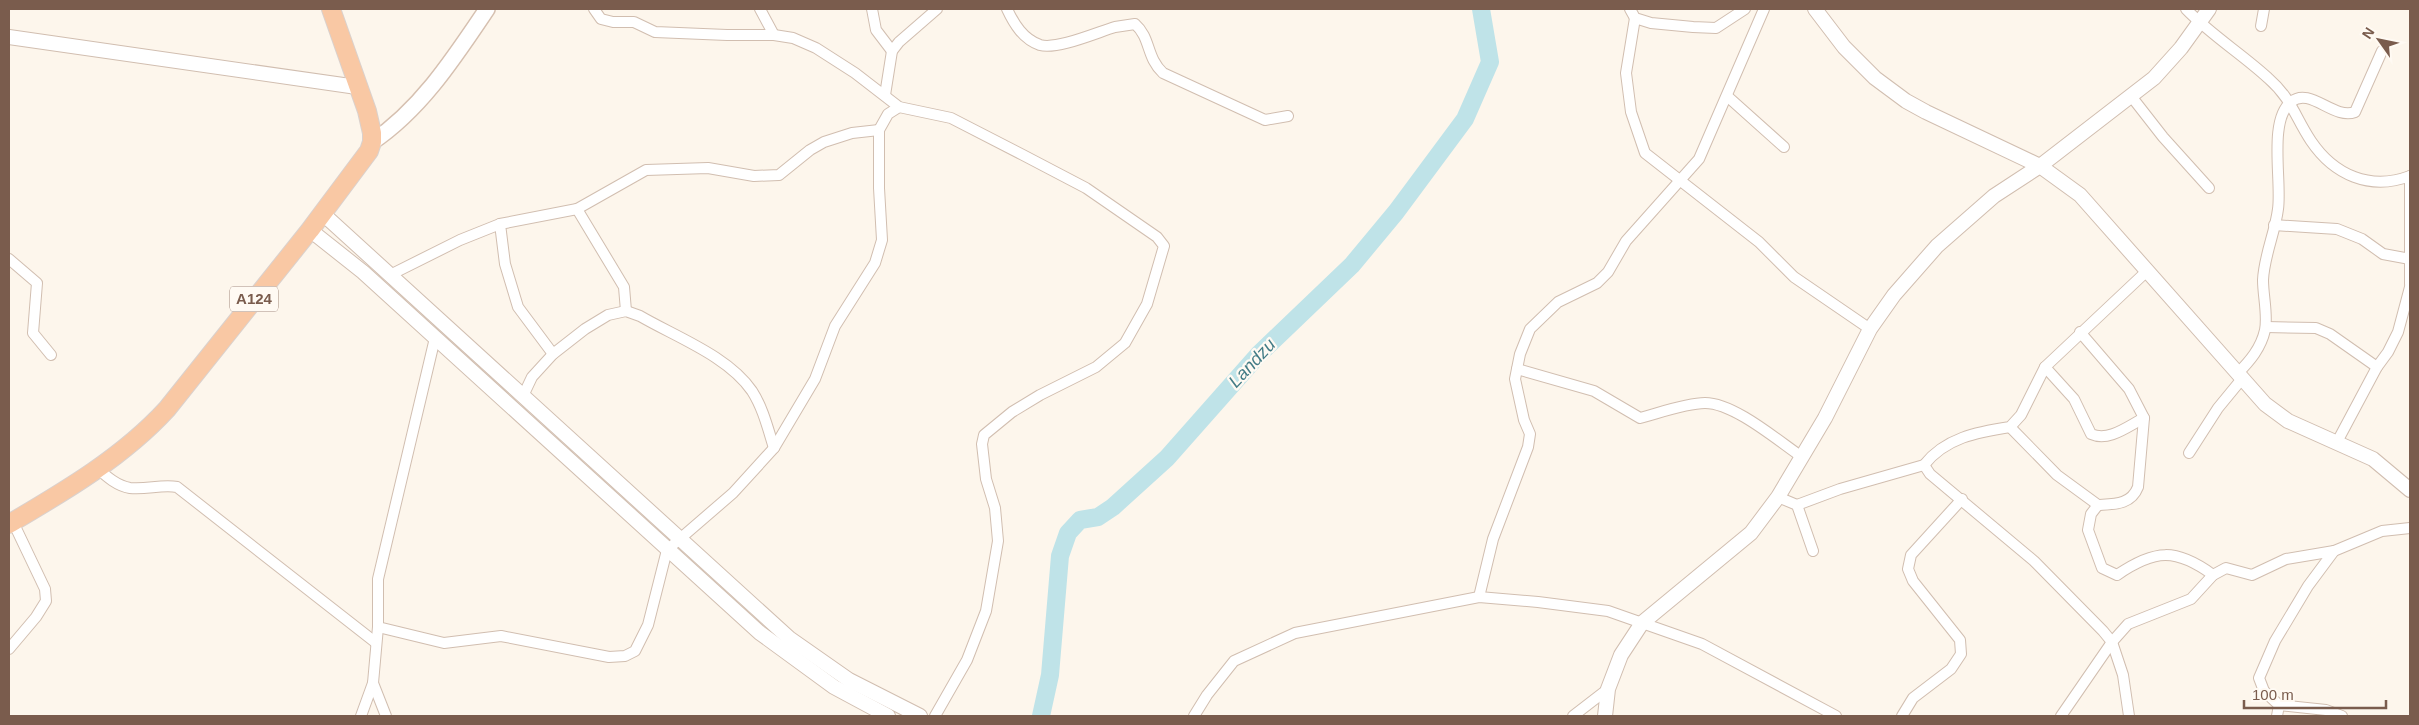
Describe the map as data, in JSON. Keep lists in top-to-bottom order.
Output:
{
  "streets": {
    "highway": ["A124"]
  },
  "water": ["Landzu"],
  "scale_bar": "100 m",
  "north": "top left"
}
